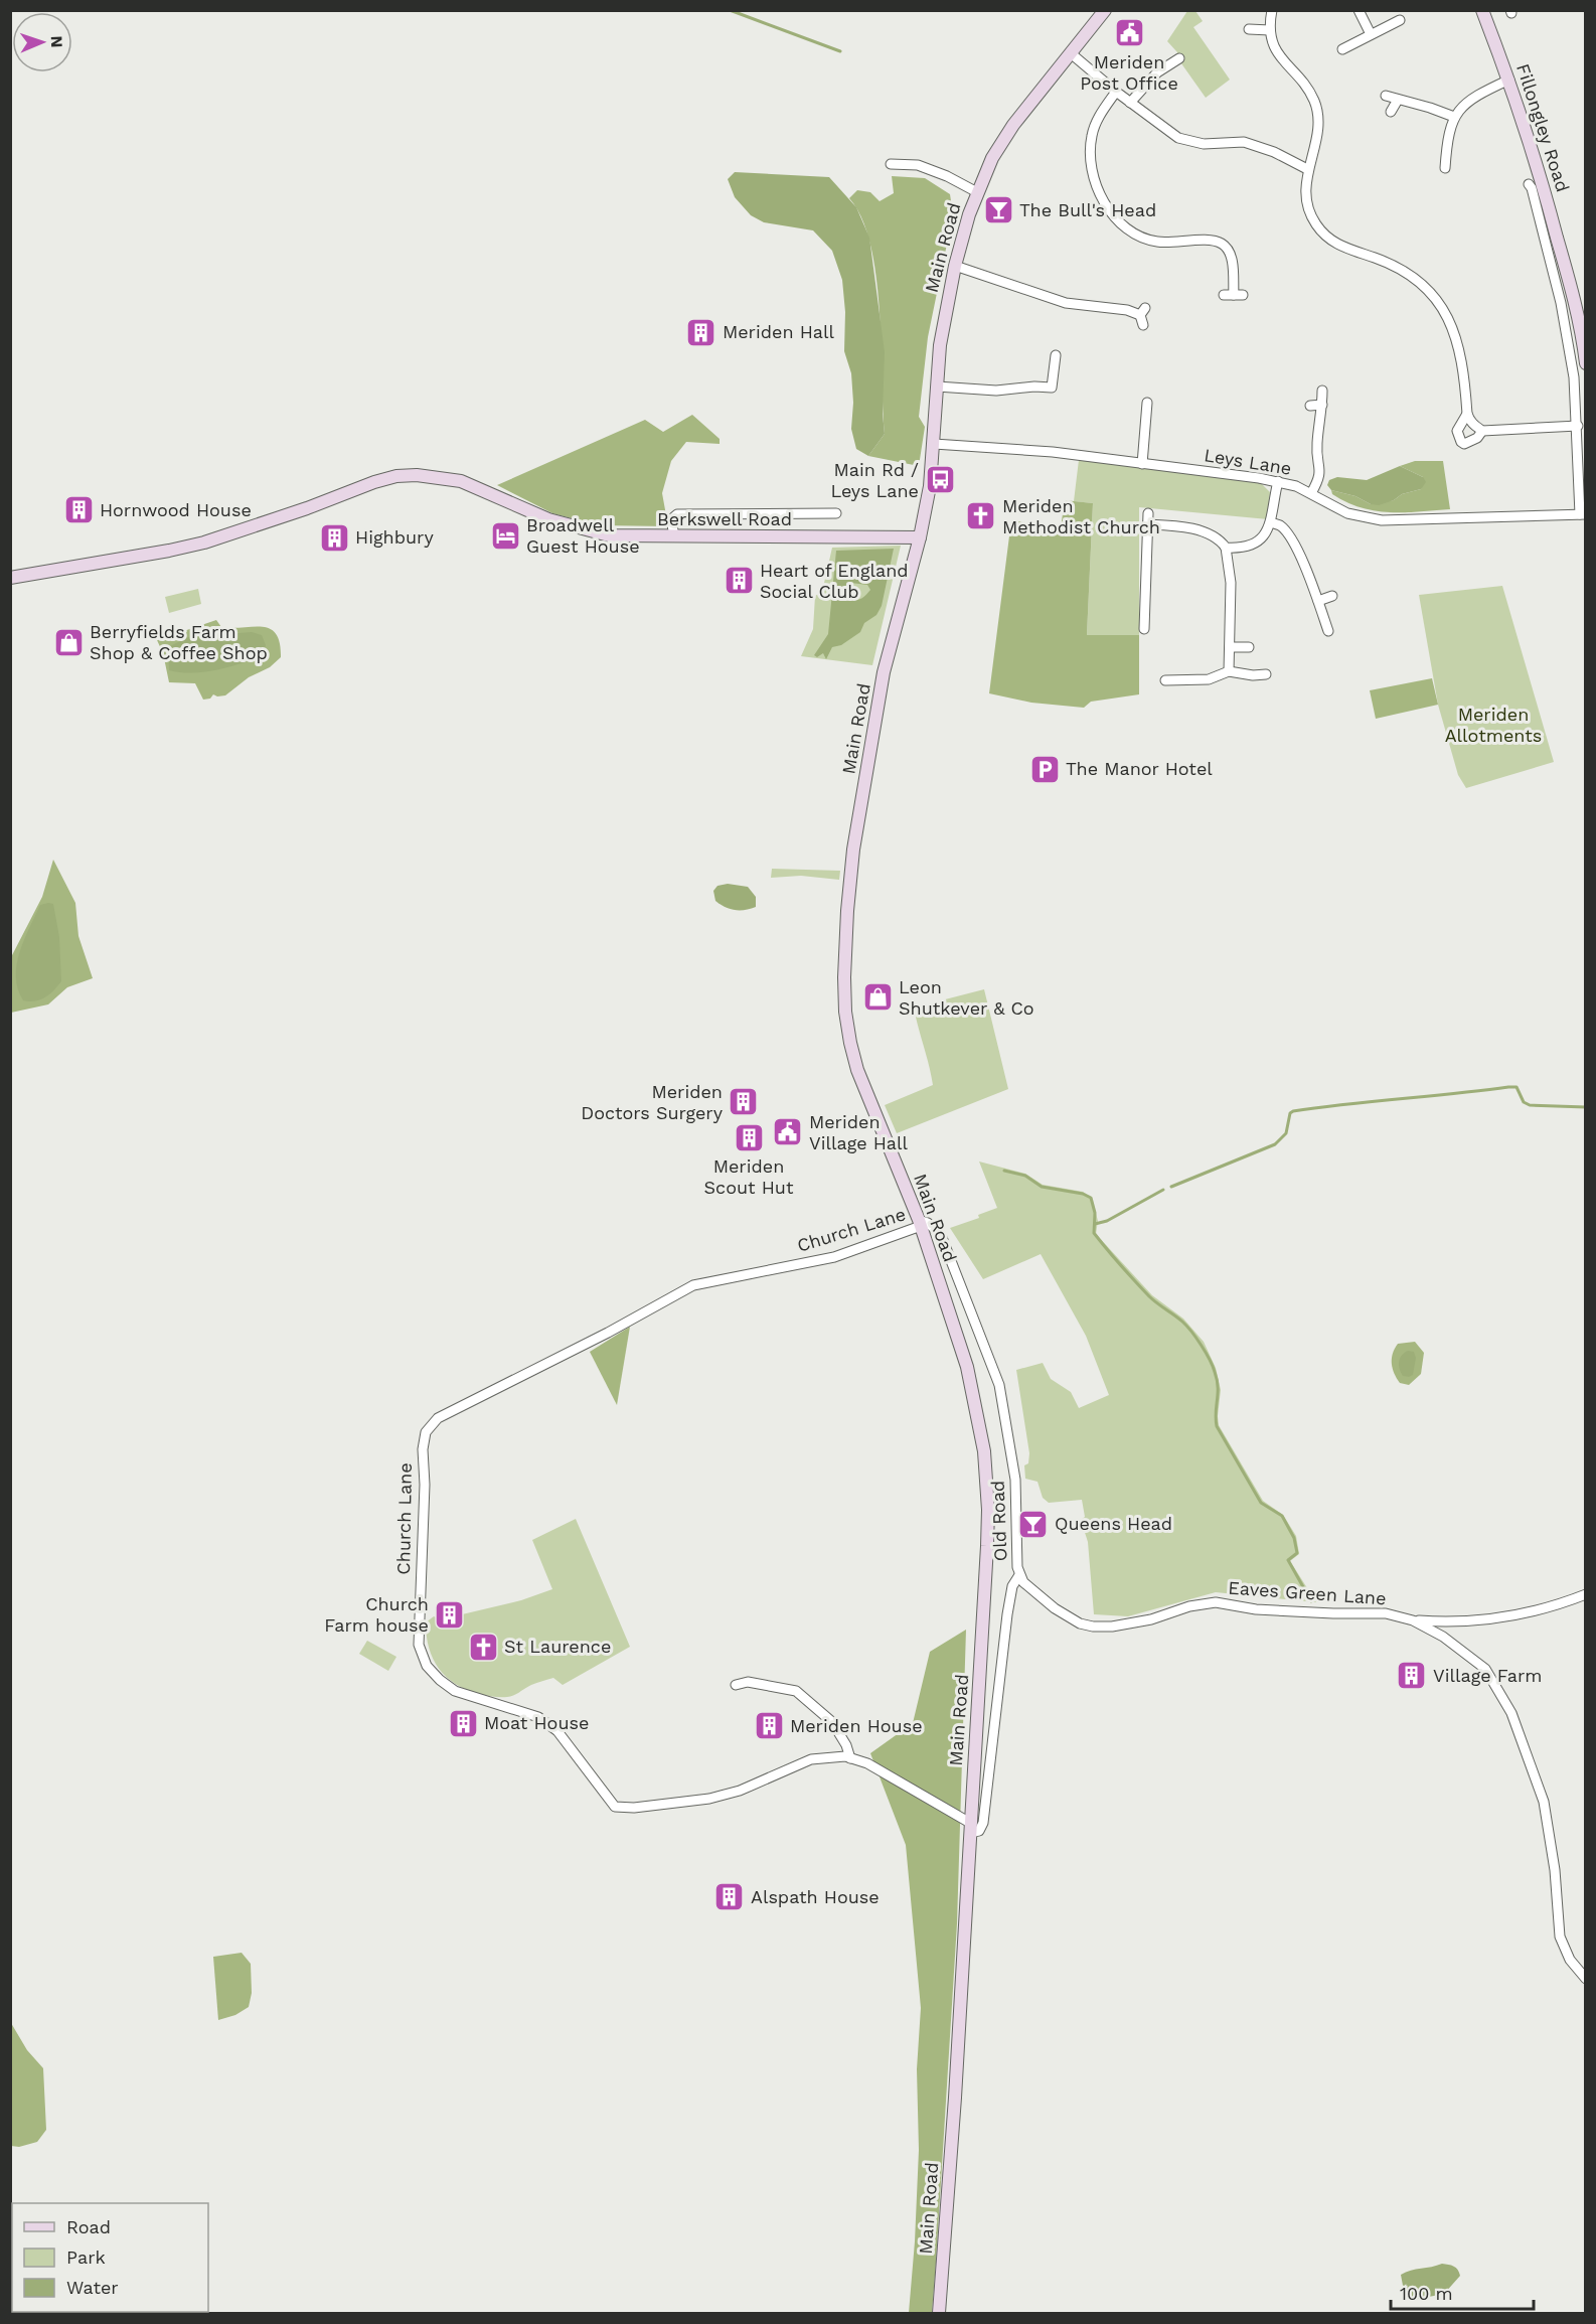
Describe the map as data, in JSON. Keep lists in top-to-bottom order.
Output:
{
  "streets": {
    "main road": ["Fillongley Road", "Main Road", "Berkswell Road"],
    "street": [
      "Leys Lane",
      "Church Lane",
      "Old Road",
      "Eaves Green Lane"
    ]
  },
  "crossings": [
    ["Fillongley Road", "Leys Lane"],
    ["Main Road", "Leys Lane"],
    ["Main Road", "Berkswell Road"],
    ["Main Road", "Church Lane"],
    ["Main Road", "Old Road"],
    ["Church Lane", "Old Road"],
    ["Old Road", "Eaves Green Lane"]
  ],
  "parks": ["Meriden Allotments"],
  "places": {
    "public building": ["Meriden Post Office", "Meriden Village Hall"],
    "bar": ["The Bull's Head", "Queens Head"],
    "building": [
      "Meriden Hall",
      "Hornwood House",
      "Highbury",
      "Heart of England Social Club",
      "Meriden Doctors Surgery",
      "Meriden Scout Hut",
      "Church Farm house",
      "Village Farm",
      "Moat House",
      "Meriden House",
      "Alspath House"
    ],
    "bus stop": ["Main Rd / Leys Lane"],
    "church": ["Meriden Methodist Church", "St Laurence"],
    "hotel": ["Broadwell Guest House"],
    "shop": ["Berryfields Farm Shop & Coffee Shop", "Leon Shutkever & Co"],
    "parking": ["The Manor Hotel"]
  },
  "legend": ["Road", "Park", "Water"],
  "scale_bar": "100 m",
  "north": "right"
}
